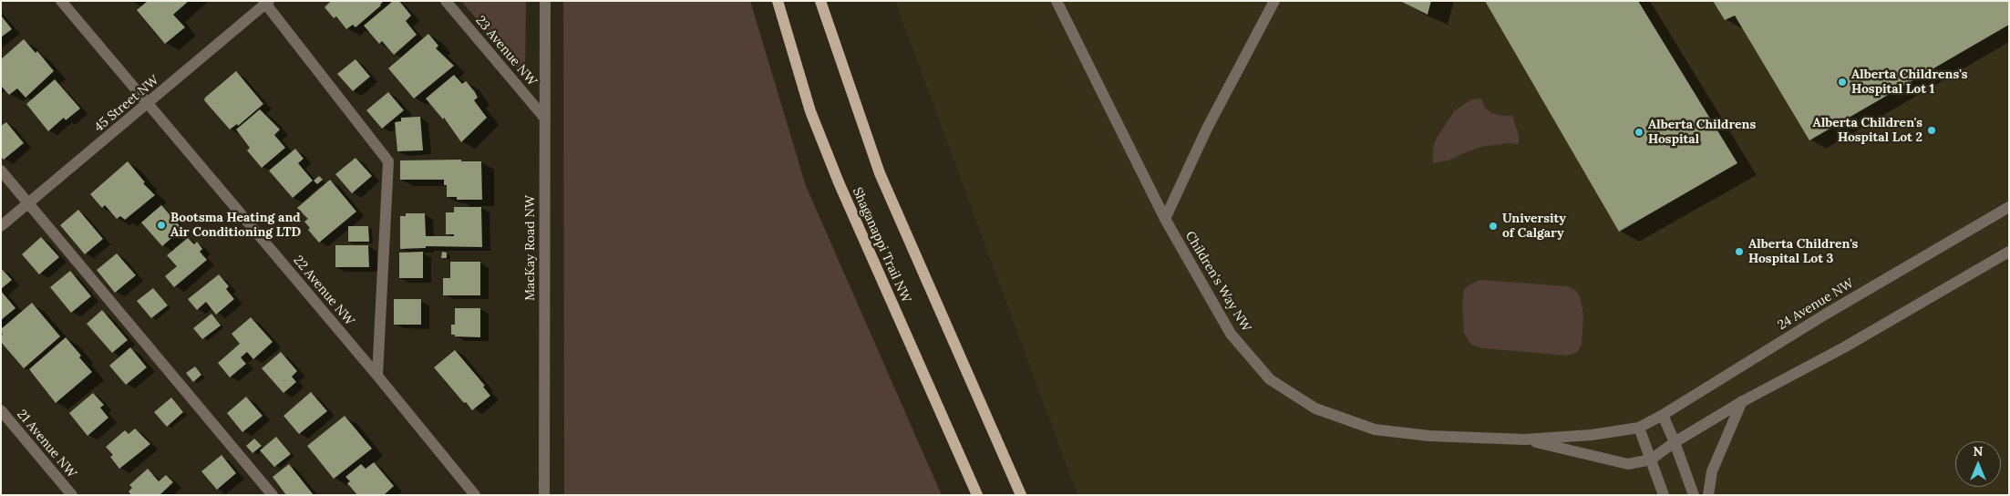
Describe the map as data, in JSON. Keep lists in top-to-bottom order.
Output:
{
  "streets": {
    "main road": ["Shaganappi Trail NW"],
    "street": [
      "23 Avenue NW",
      "45 Street NW",
      "MacKay Road NW",
      "Children's Way NW",
      "22 Avenue NW",
      "24 Avenue NW",
      "21 Avenue NW"
    ]
  },
  "crossings": [
    ["23 Avenue NW", "MacKay Road NW"],
    ["45 Street NW", "22 Avenue NW"],
    ["Children's Way NW", "24 Avenue NW"]
  ],
  "places": [
    "Alberta Childrens's Hospital Lot 1",
    "Alberta Children's Hospital Lot 2",
    "Alberta Childrens Hospital",
    "Bootsma Heating and Air Conditioning LTD",
    "University of Calgary",
    "Alberta Children's Hospital Lot 3"
  ],
  "north": "top"
}
